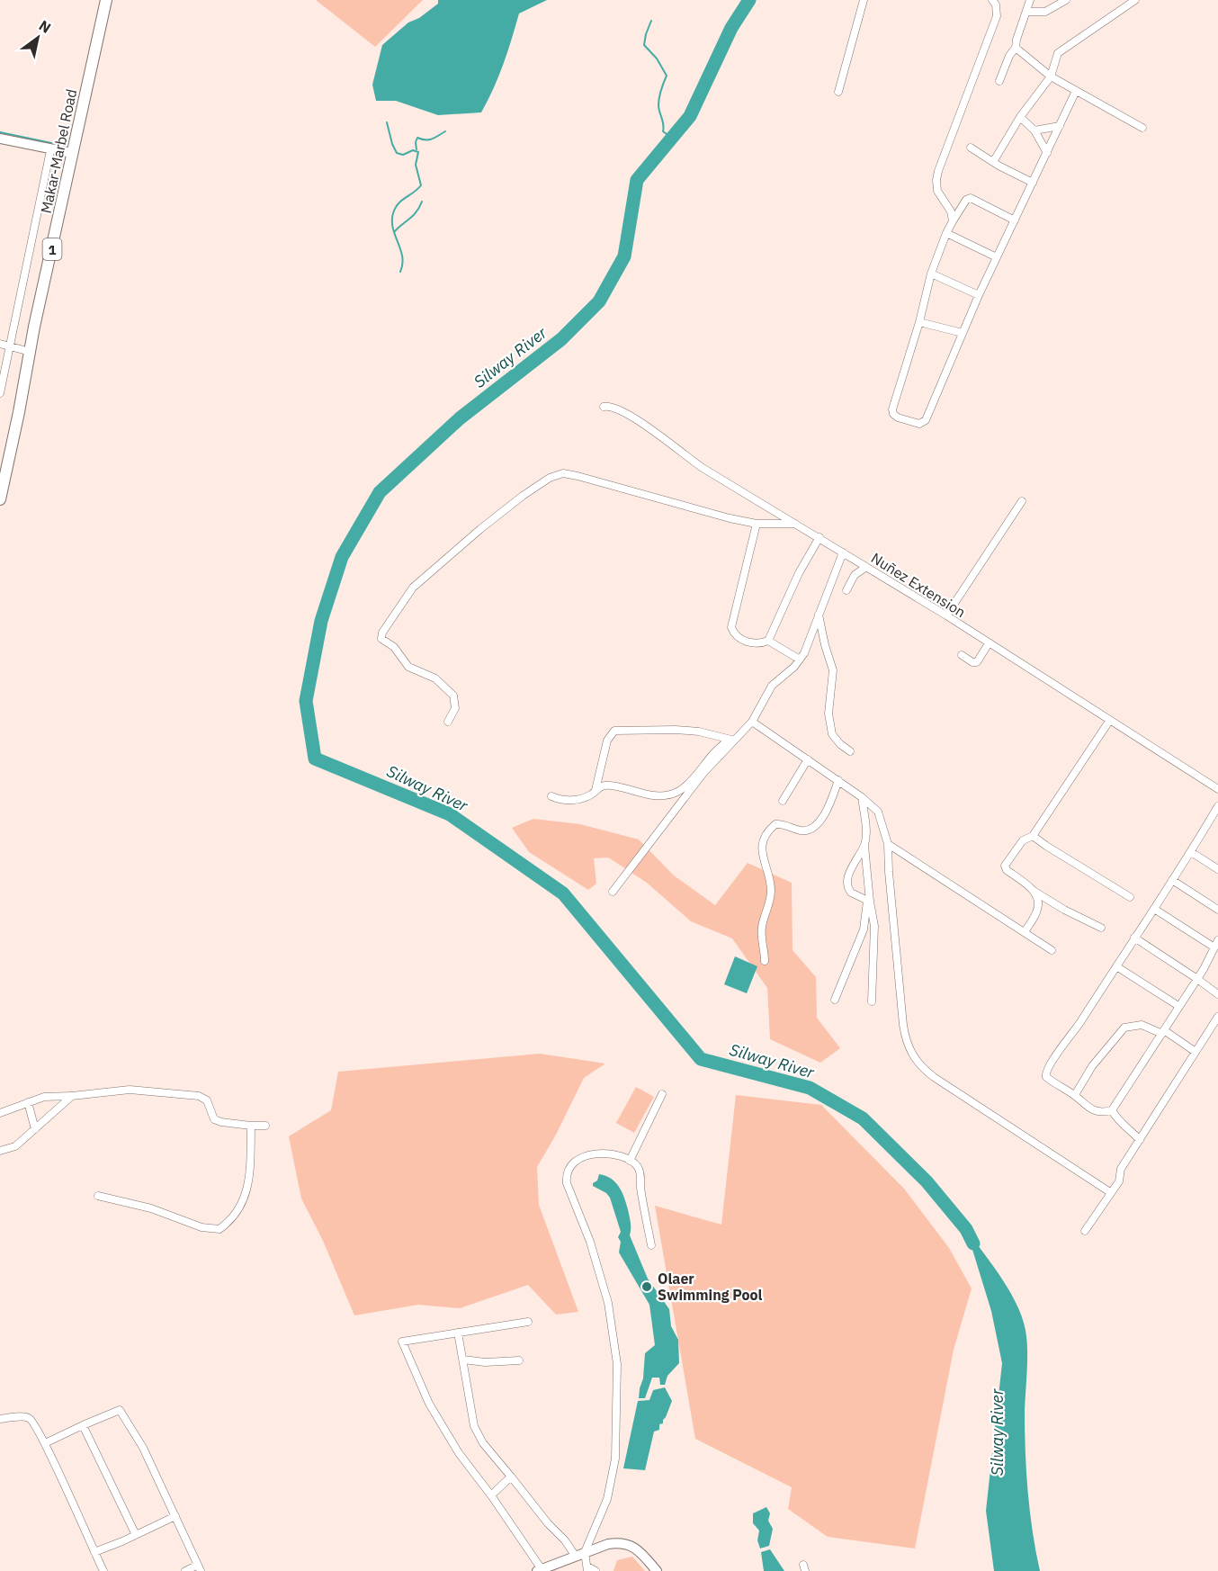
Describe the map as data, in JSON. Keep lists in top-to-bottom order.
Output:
{
  "streets": {
    "main road": ["Makar-Marbel Road", "1"],
    "street": ["Nuñez Extension"]
  },
  "water": ["Silway River"],
  "places": ["Olaer Swimming Pool"],
  "north": "top right"
}
